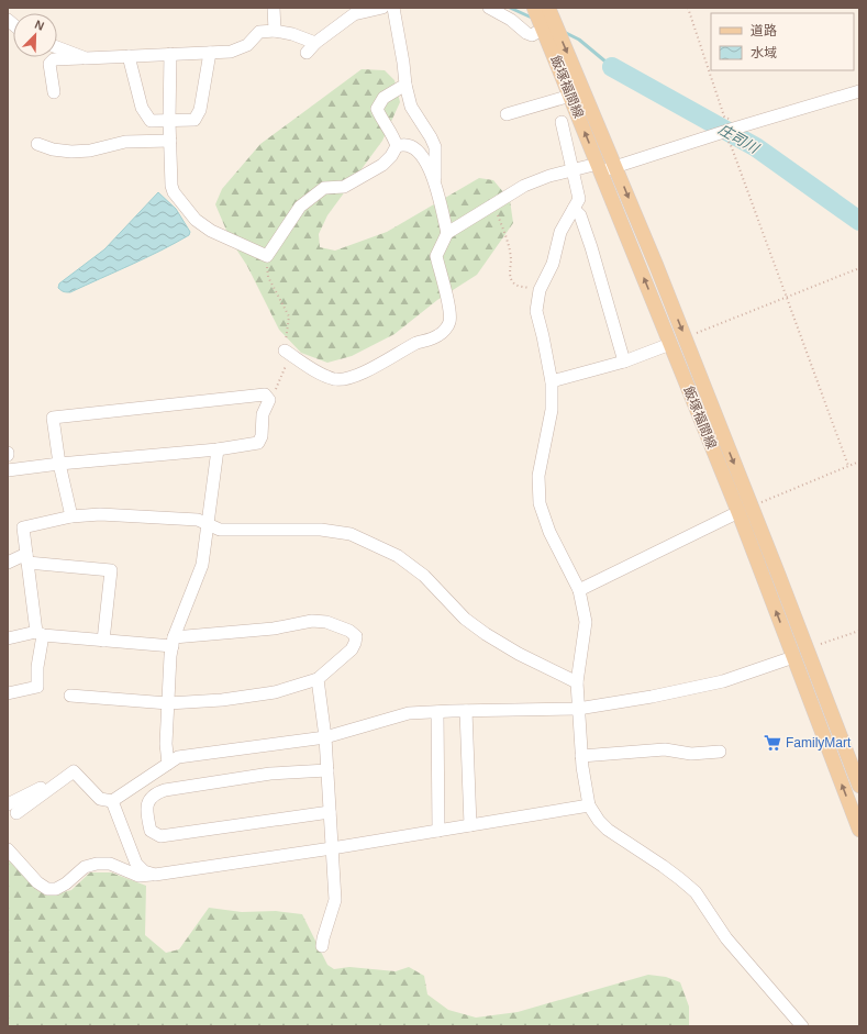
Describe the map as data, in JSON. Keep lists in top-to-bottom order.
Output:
{
  "streets": {
    "main road": ["飯塚福間線"]
  },
  "water": ["庄司川"],
  "places": {
    "supermarket": ["FamilyMart"]
  },
  "legend": ["道路", "水域"],
  "north": "top right"
}
